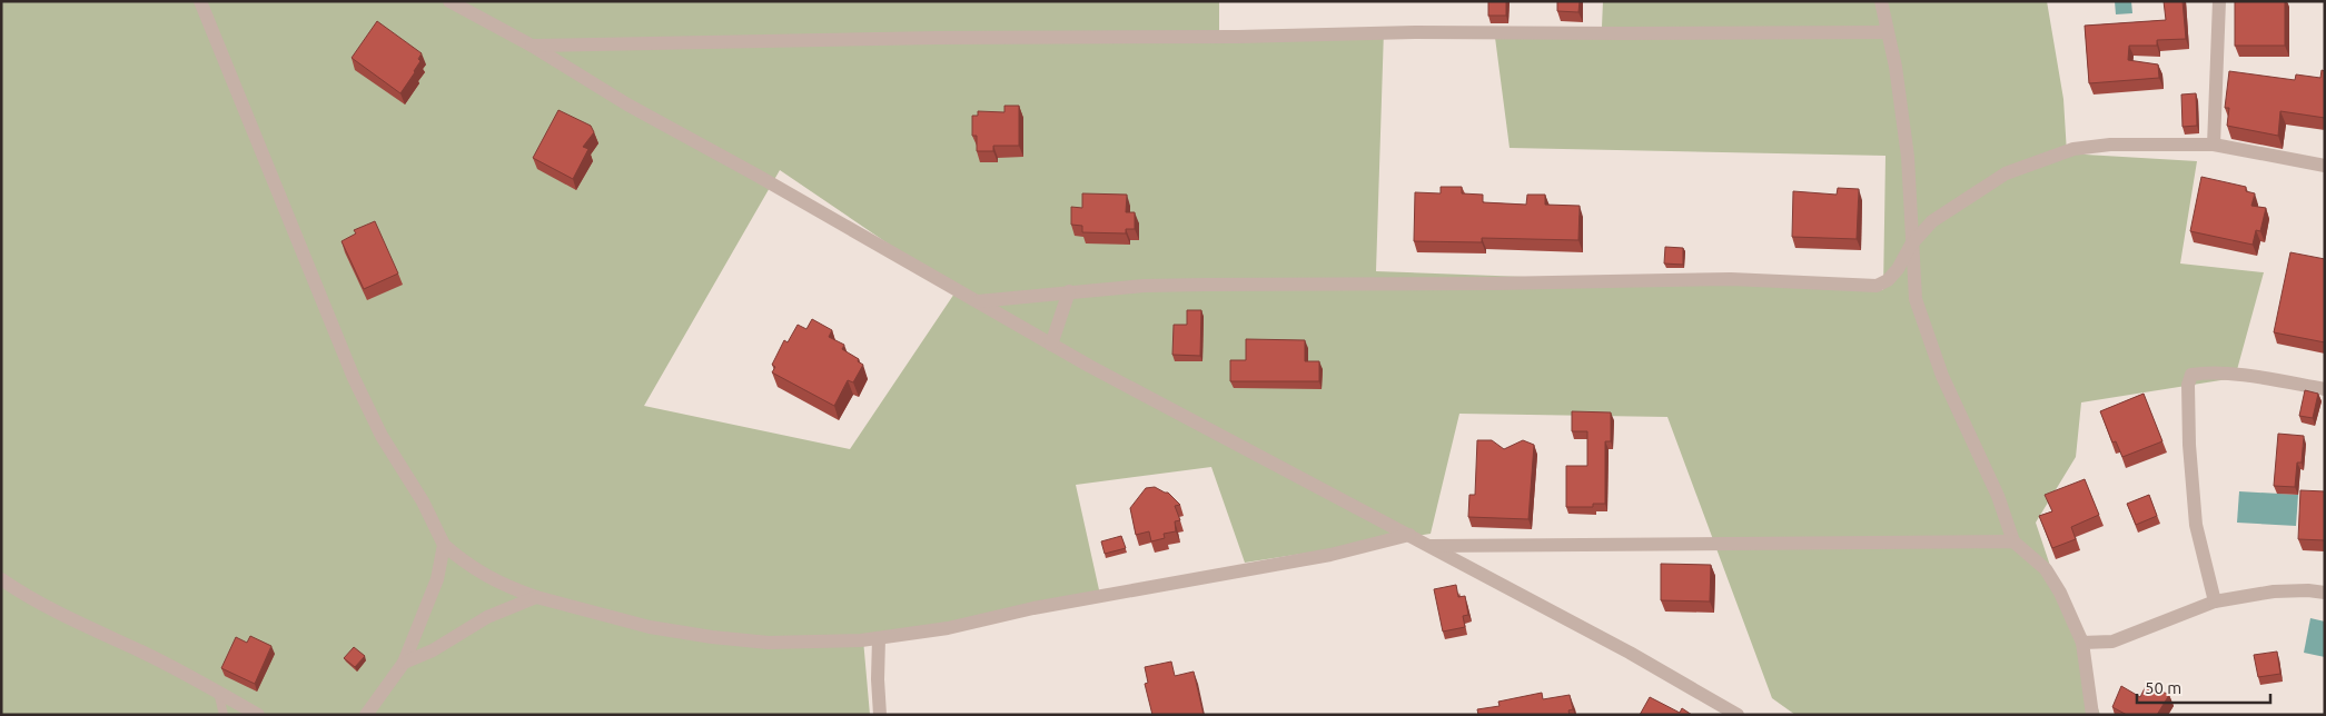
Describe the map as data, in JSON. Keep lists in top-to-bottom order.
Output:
{
  "scale_bar": "50 m"
}
